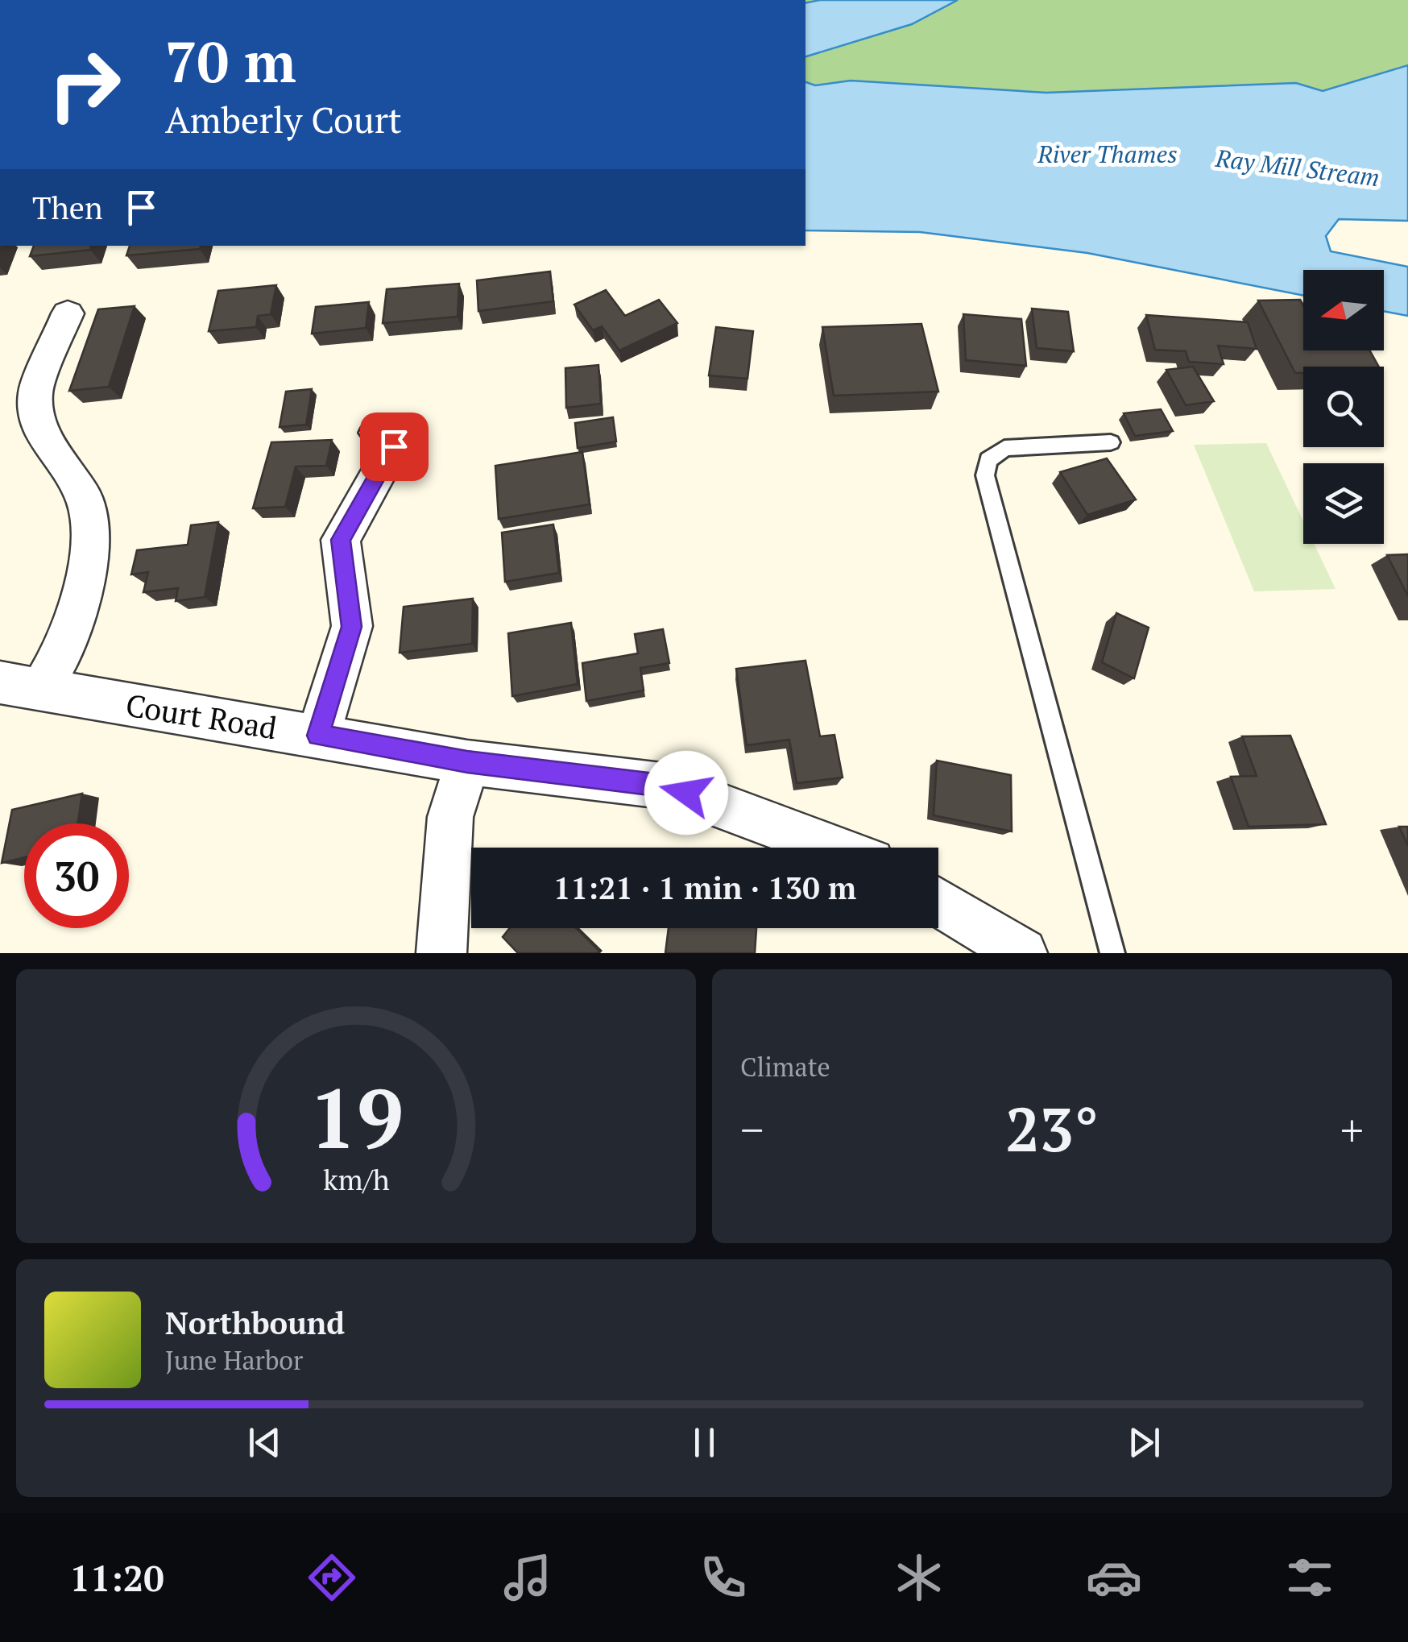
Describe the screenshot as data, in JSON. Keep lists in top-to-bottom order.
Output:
{
  "streets": {
    "street": ["Court Road"]
  },
  "water": ["River Thames", "Ray Mill Stream"],
  "north": "left",
  "page": {
    "turn": ["70 m", "Amberly Court"],
    "then": "Then",
    "limit": "30",
    "trip": "11:21 · 1 min · 130 m",
    "tile": "Climate",
    "heat": ["−", "23°", "+"],
    "song": ["Northbound", "June Harbor"],
    "tabs": "11:20",
    "gauge": ["19", "km/h"]
  }
}
